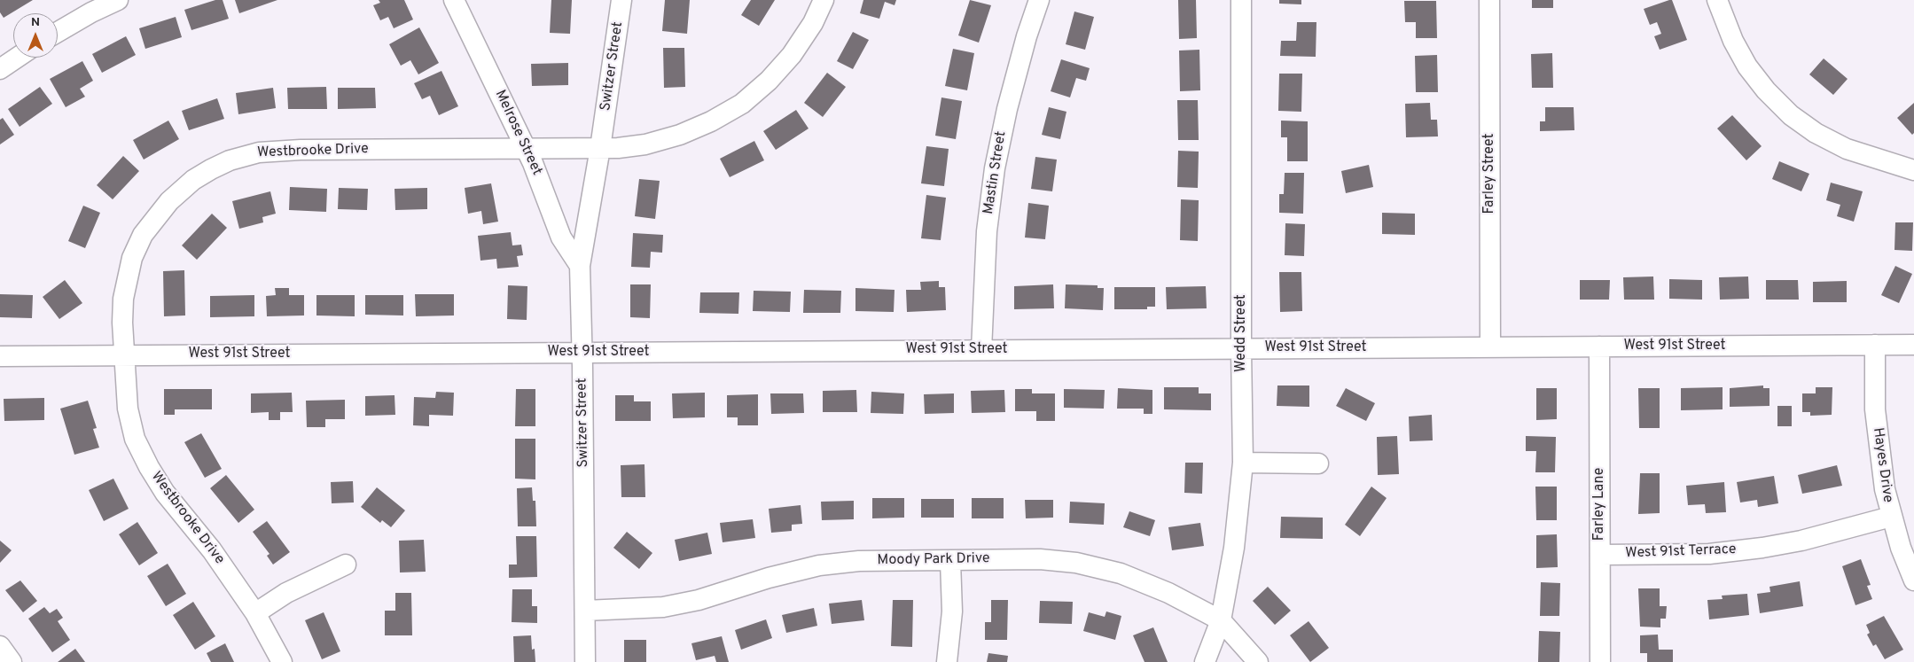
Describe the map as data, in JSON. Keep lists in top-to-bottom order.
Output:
{
  "streets": {
    "street": [
      "Switzer Street",
      "Melrose Street",
      "Westbrooke Drive",
      "Mastin Street",
      "Farley Street",
      "Wedd Street",
      "West 91st Street",
      "Hayes Drive",
      "Farley Lane",
      "West 91st Terrace",
      "Moody Park Drive"
    ]
  },
  "crossings": [
    ["Switzer Street", "Melrose Street"],
    ["Switzer Street", "Westbrooke Drive"],
    ["Switzer Street", "West 91st Street"],
    ["Switzer Street", "Moody Park Drive"],
    ["Melrose Street", "Westbrooke Drive"],
    ["Westbrooke Drive", "West 91st Street"],
    ["Mastin Street", "West 91st Street"],
    ["Farley Street", "West 91st Street"],
    ["Wedd Street", "West 91st Street"],
    ["Wedd Street", "Moody Park Drive"],
    ["West 91st Street", "Hayes Drive"],
    ["West 91st Street", "Farley Lane"],
    ["Hayes Drive", "West 91st Terrace"],
    ["Farley Lane", "West 91st Terrace"]
  ],
  "north": "top"
}
